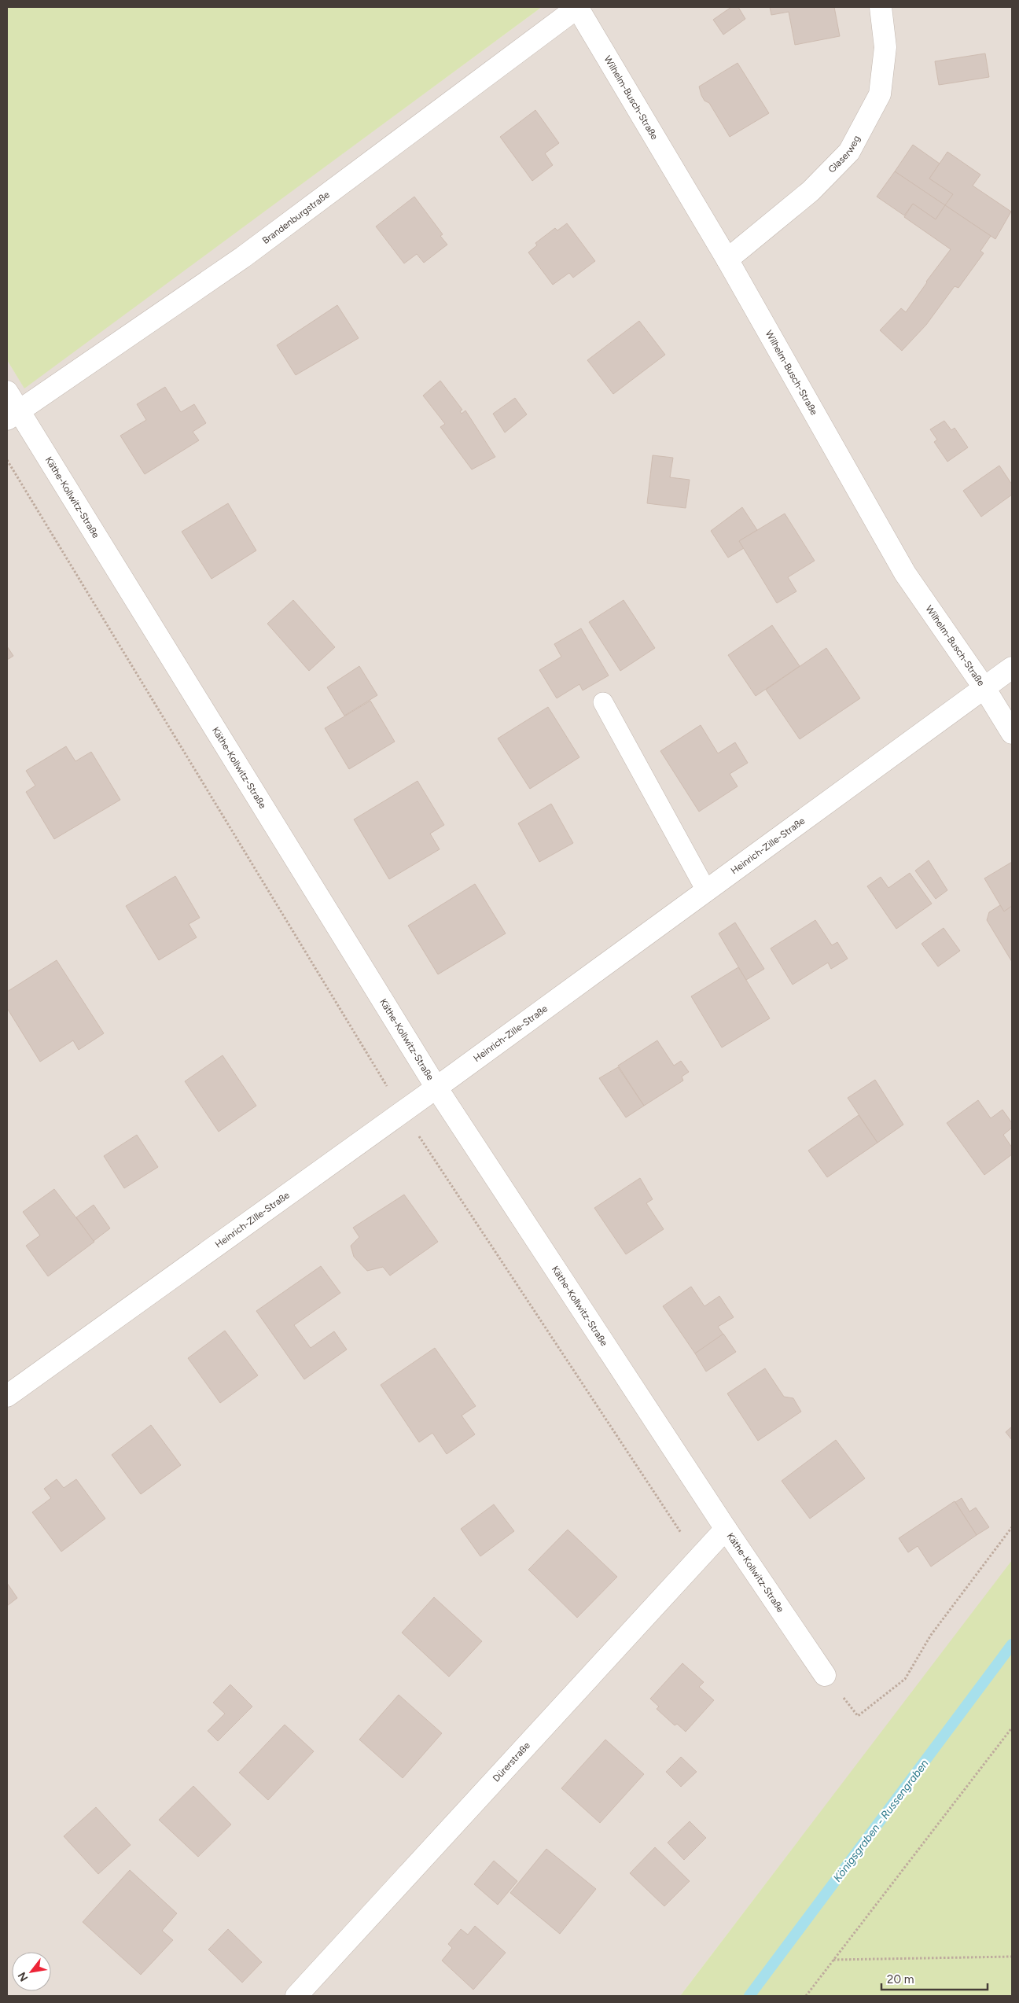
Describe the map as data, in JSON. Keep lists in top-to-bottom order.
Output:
{
  "streets": {
    "street": [
      "Wilhelm-Busch-Straße",
      "Glaserweg",
      "Brandenburgstraße",
      "Käthe-Kollwitz-Straße",
      "Heinrich-Zille-Straße",
      "Dürerstraße"
    ]
  },
  "crossings": [
    ["Wilhelm-Busch-Straße", "Glaserweg"],
    ["Wilhelm-Busch-Straße", "Brandenburgstraße"],
    ["Wilhelm-Busch-Straße", "Heinrich-Zille-Straße"],
    ["Brandenburgstraße", "Käthe-Kollwitz-Straße"],
    ["Käthe-Kollwitz-Straße", "Heinrich-Zille-Straße"],
    ["Käthe-Kollwitz-Straße", "Dürerstraße"]
  ],
  "water": ["Königsgraben - Russengraben"],
  "scale_bar": "20 m",
  "north": "bottom left"
}
